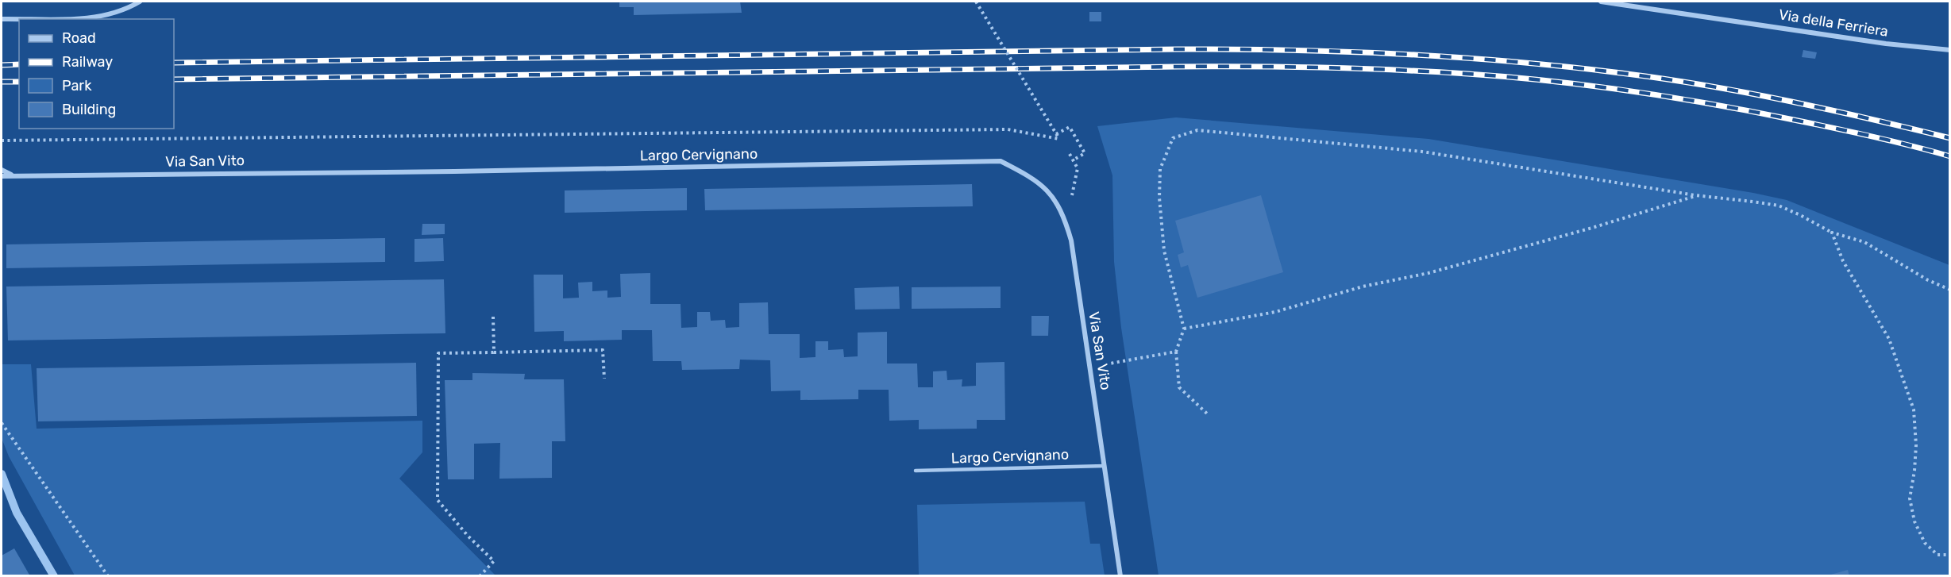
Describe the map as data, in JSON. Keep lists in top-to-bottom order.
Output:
{
  "streets": {
    "street": ["Via della Ferriera", "Largo Cervignano", "Via San Vito"]
  },
  "crossings": [
    ["Largo Cervignano", "Via San Vito"]
  ],
  "legend": [
    "Road",
    "Railway",
    "Park",
    "Building"
  ]
}
